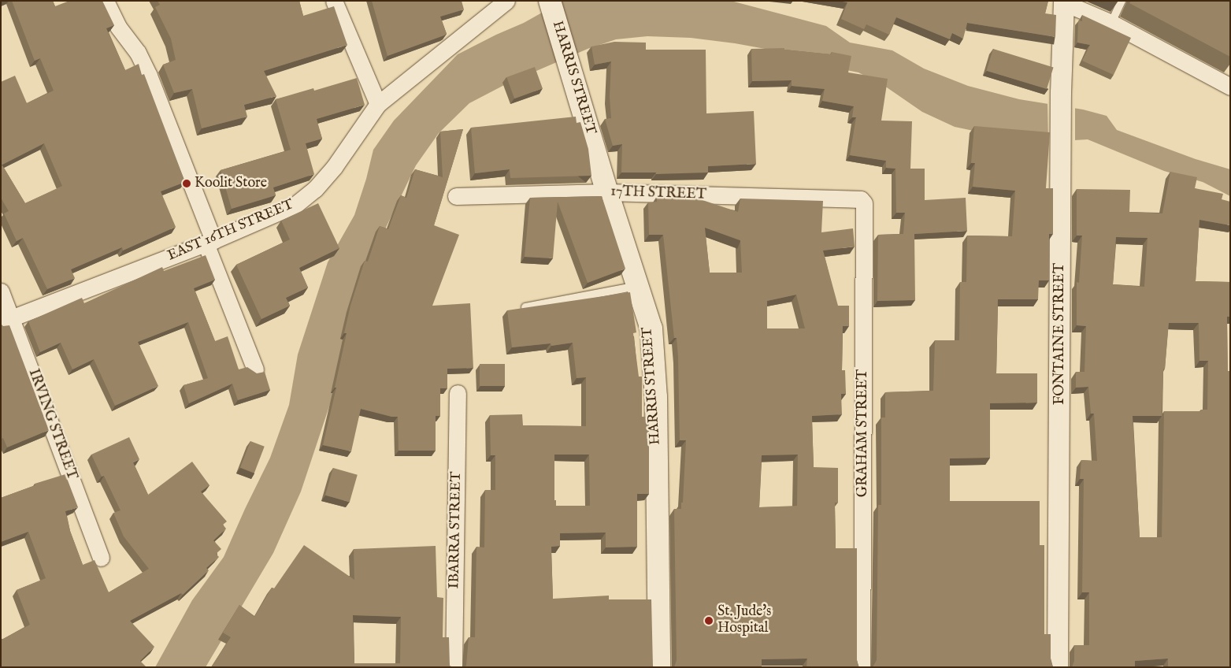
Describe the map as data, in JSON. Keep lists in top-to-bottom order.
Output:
{
  "streets": {
    "main road": ["HARRIS STREET"],
    "street": [
      "17TH STREET",
      "EAST 16TH STREET",
      "FONTAINE STREET",
      "IRVING STREET",
      "GRAHAM STREET",
      "IBARRA STREET"
    ]
  },
  "crossings": [
    ["HARRIS STREET", "17TH STREET"],
    ["17TH STREET", "GRAHAM STREET"],
    ["EAST 16TH STREET", "IRVING STREET"]
  ],
  "places": ["Koolit Store", "St. Jude's Hospital"]
}
